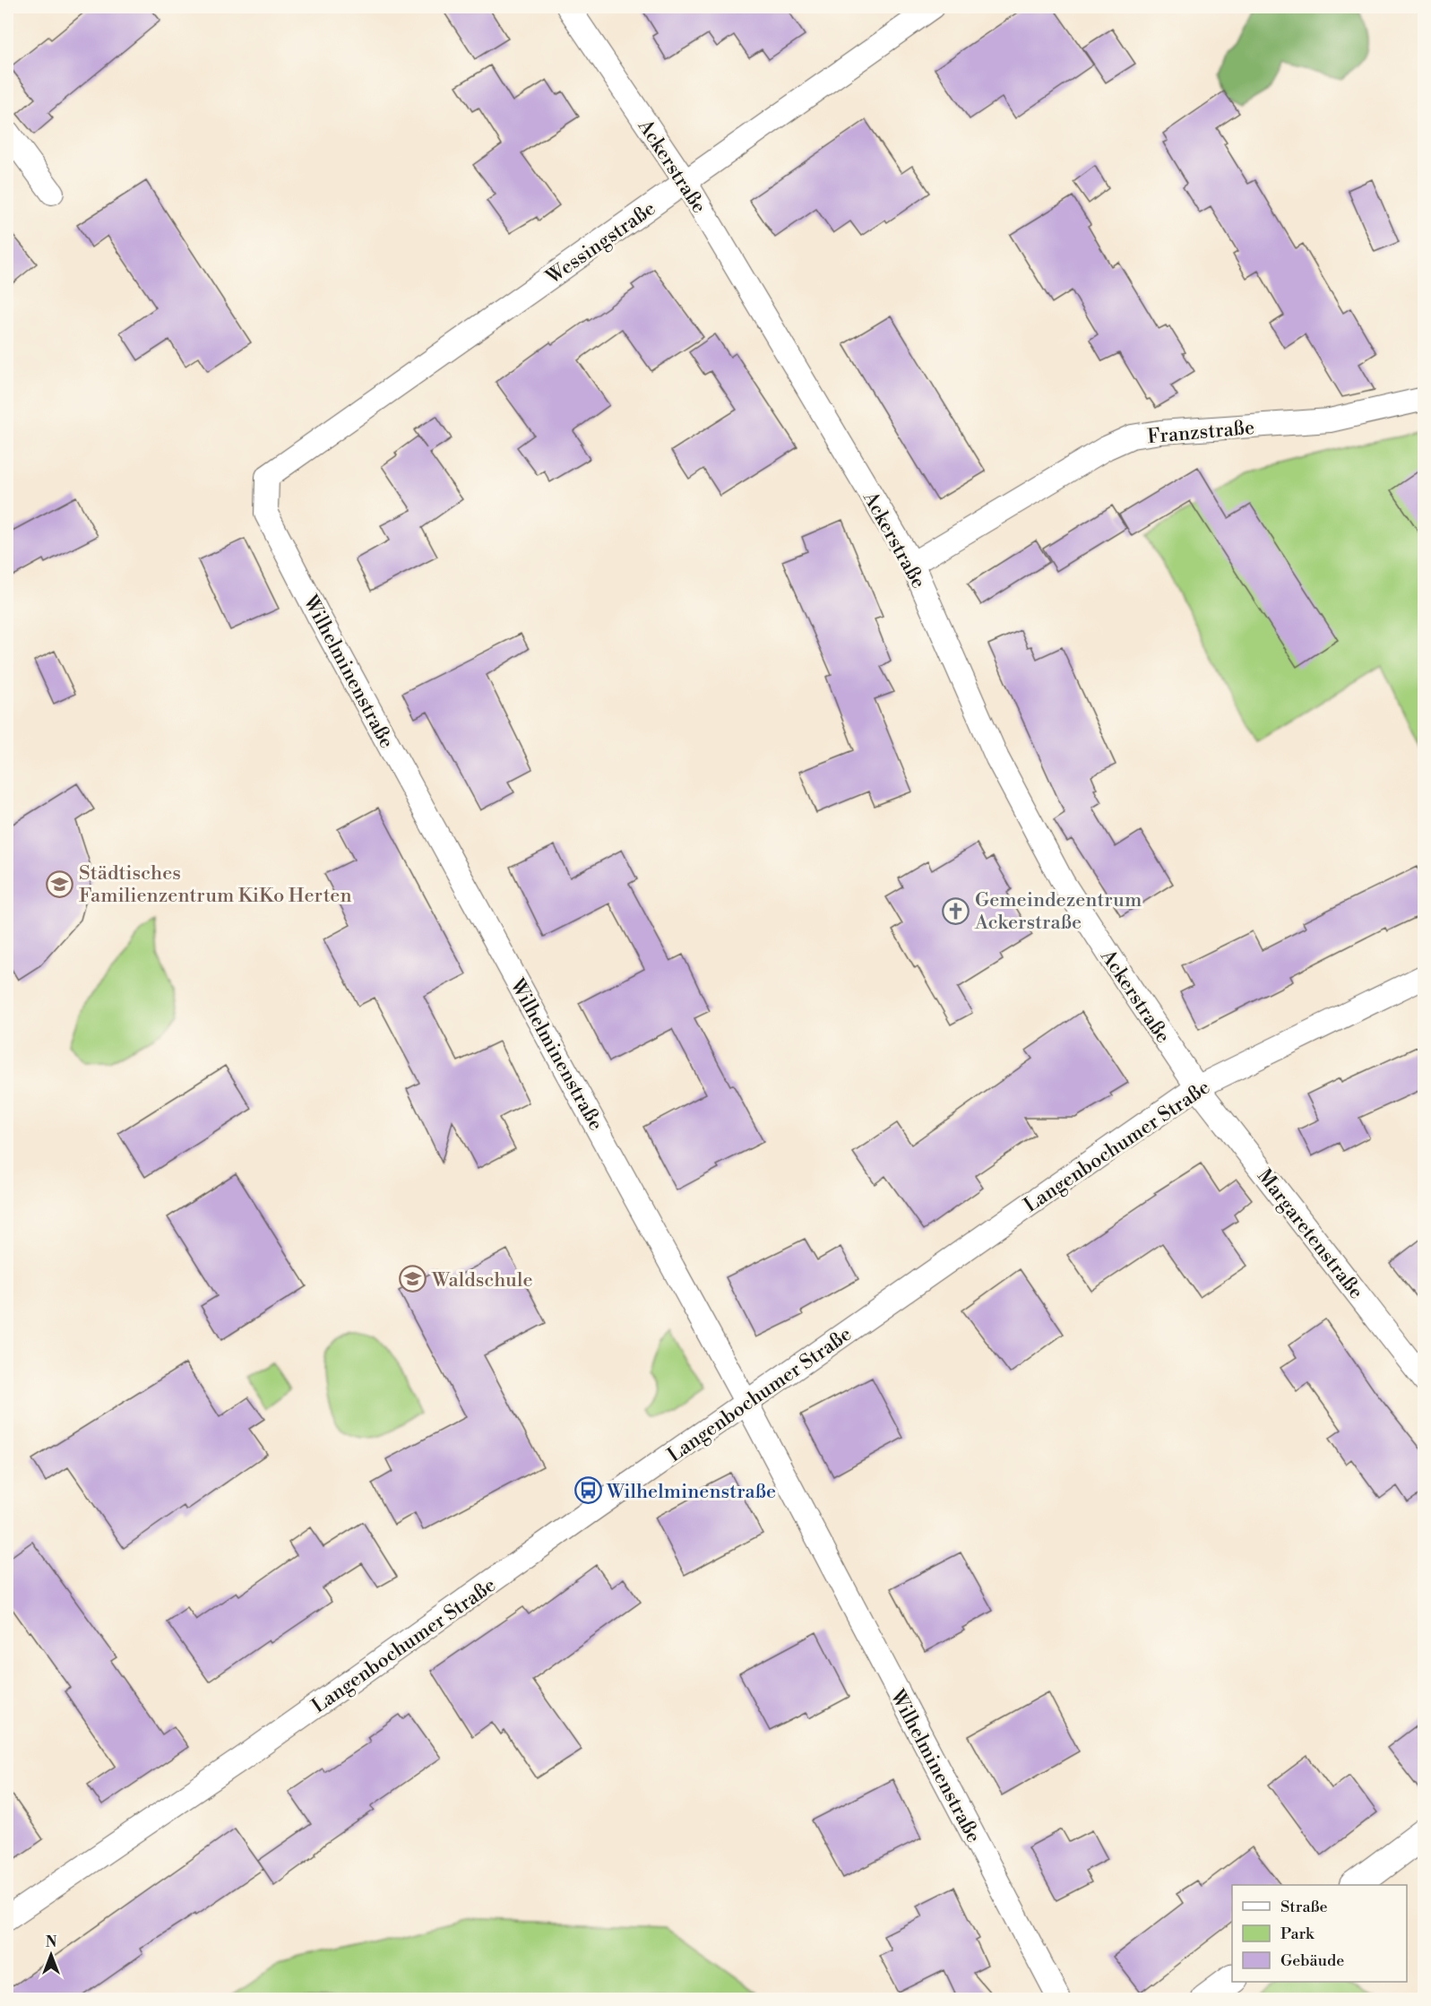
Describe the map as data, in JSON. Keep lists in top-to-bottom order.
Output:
{
  "streets": {
    "street": [
      "Ackerstraße",
      "Wessingstraße",
      "Franzstraße",
      "Wilhelminenstraße",
      "Langenbochumer Straße",
      "Margaretenstraße"
    ]
  },
  "crossings": [
    ["Ackerstraße", "Wessingstraße"],
    ["Ackerstraße", "Franzstraße"],
    ["Ackerstraße", "Langenbochumer Straße"],
    ["Ackerstraße", "Margaretenstraße"],
    ["Wessingstraße", "Wilhelminenstraße"],
    ["Wilhelminenstraße", "Langenbochumer Straße"],
    ["Langenbochumer Straße", "Margaretenstraße"]
  ],
  "places": {
    "school or university": ["Städtisches Familienzentrum KiKo Herten", "Waldschule"],
    "church": ["Gemeindezentrum Ackerstraße"],
    "bus stop": ["Wilhelminenstraße"]
  },
  "legend": ["Straße", "Park", "Gebäude"],
  "north": "top"
}
